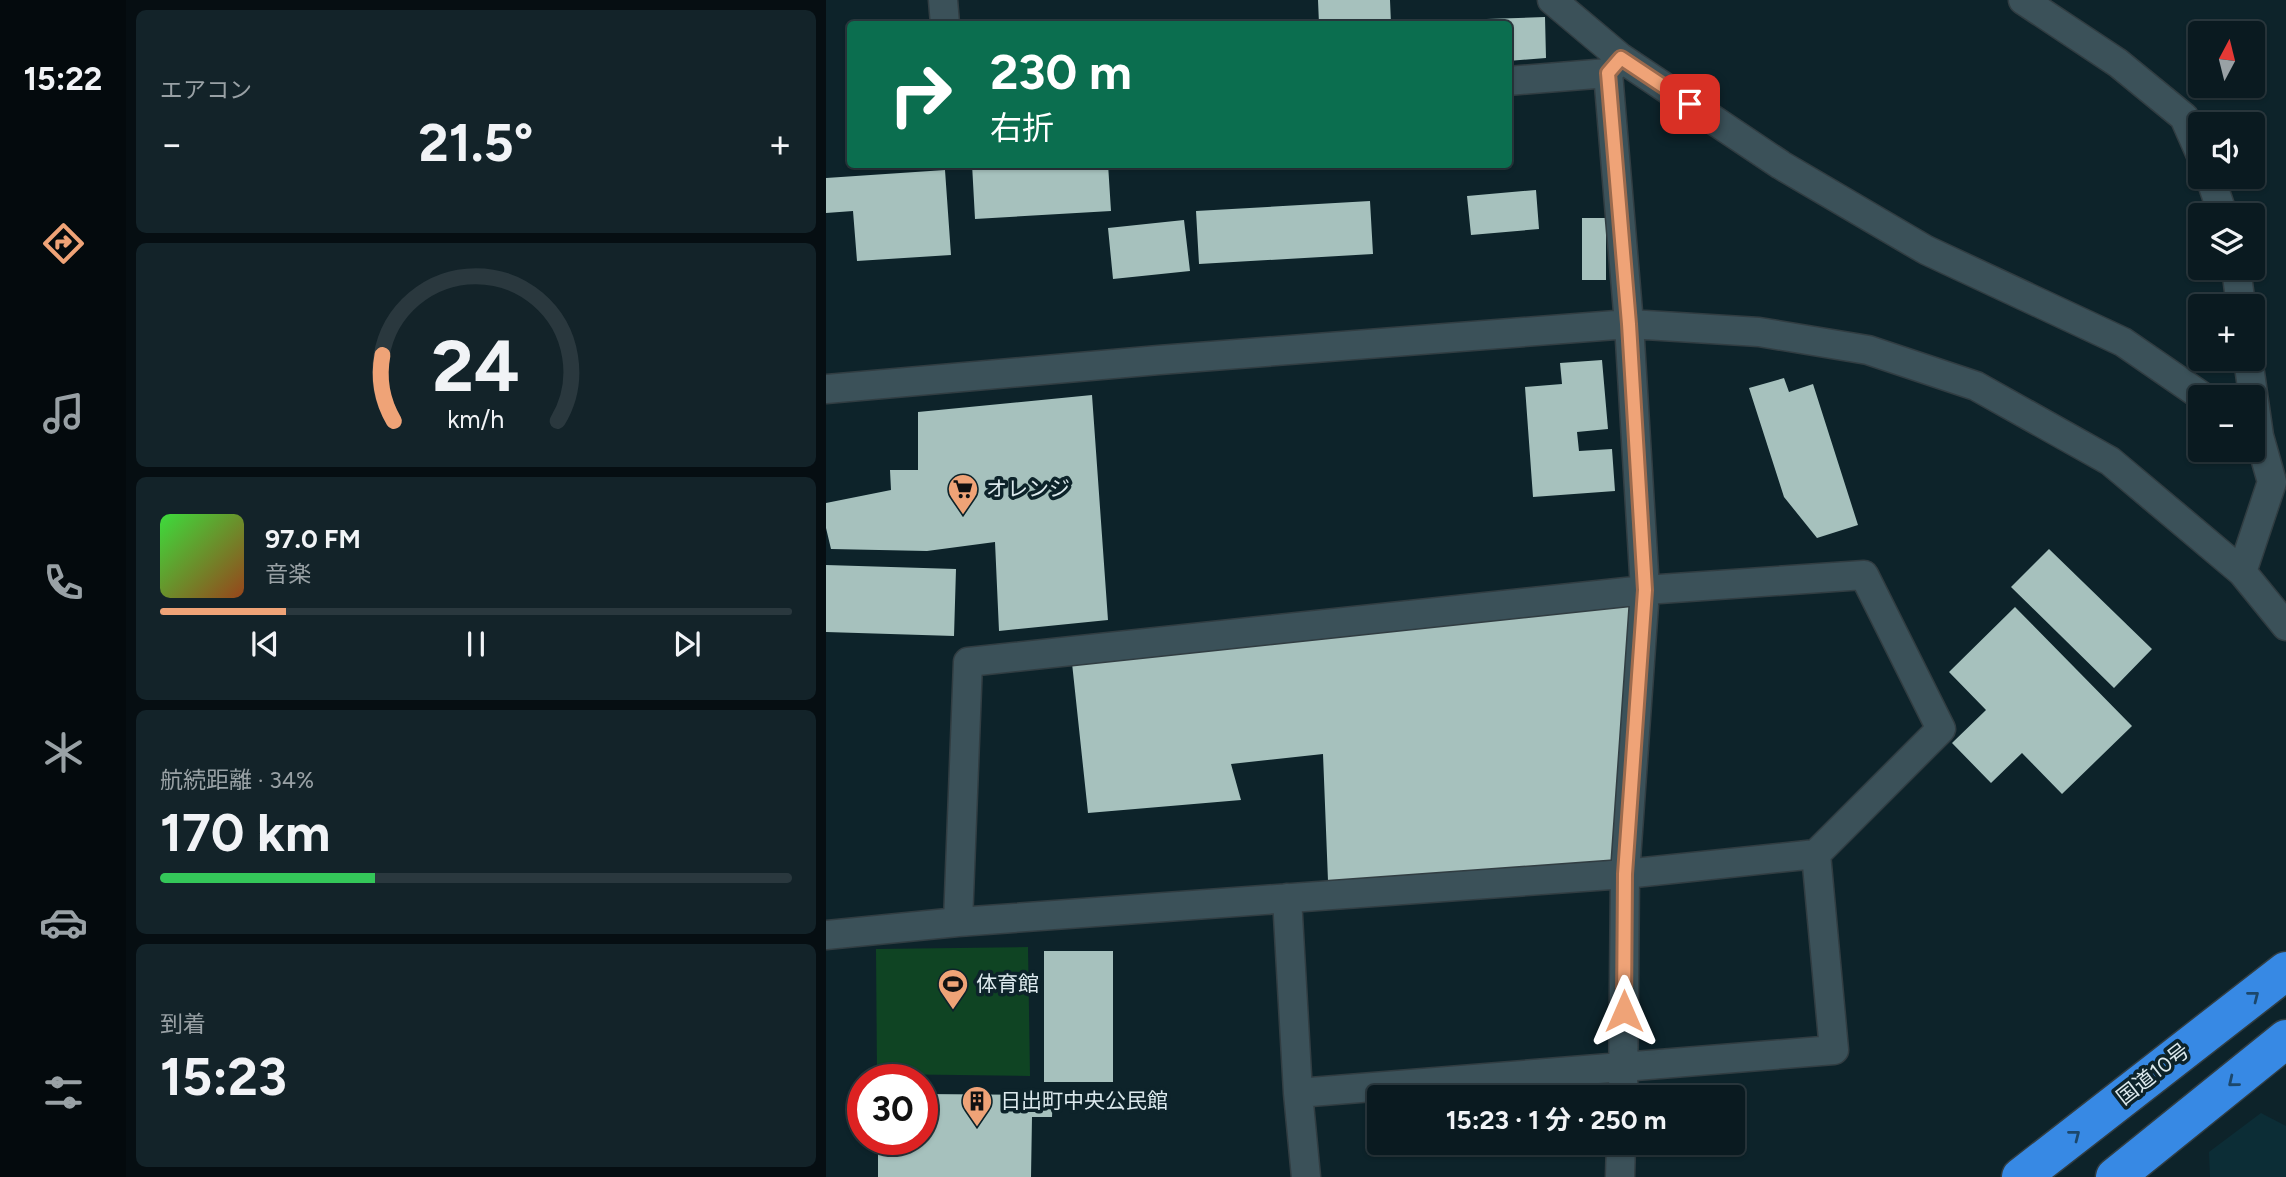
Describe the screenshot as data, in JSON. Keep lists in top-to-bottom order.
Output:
{
  "streets": {
    "highway": ["国道10号"]
  },
  "places": {
    "supermarket": ["オレンジ"],
    "sports": ["体育館"],
    "building": ["日出町中央公民館"]
  },
  "north": "top",
  "page": {
    "tabs": "15:22",
    "tile": [
      "エアコン",
      ["航続距離 · 34%", "170 km"],
      ["到着", "15:23"]
    ],
    "map_buttons": ["+", "−"],
    "turn": ["230 m", "右折"],
    "heat": ["−", "21.5°", "+"],
    "song": ["97.0 FM", "音楽"],
    "limit": "30",
    "trip": "15:23 · 1 分 · 250 m",
    "gauge": ["24", "km/h"]
  }
}
